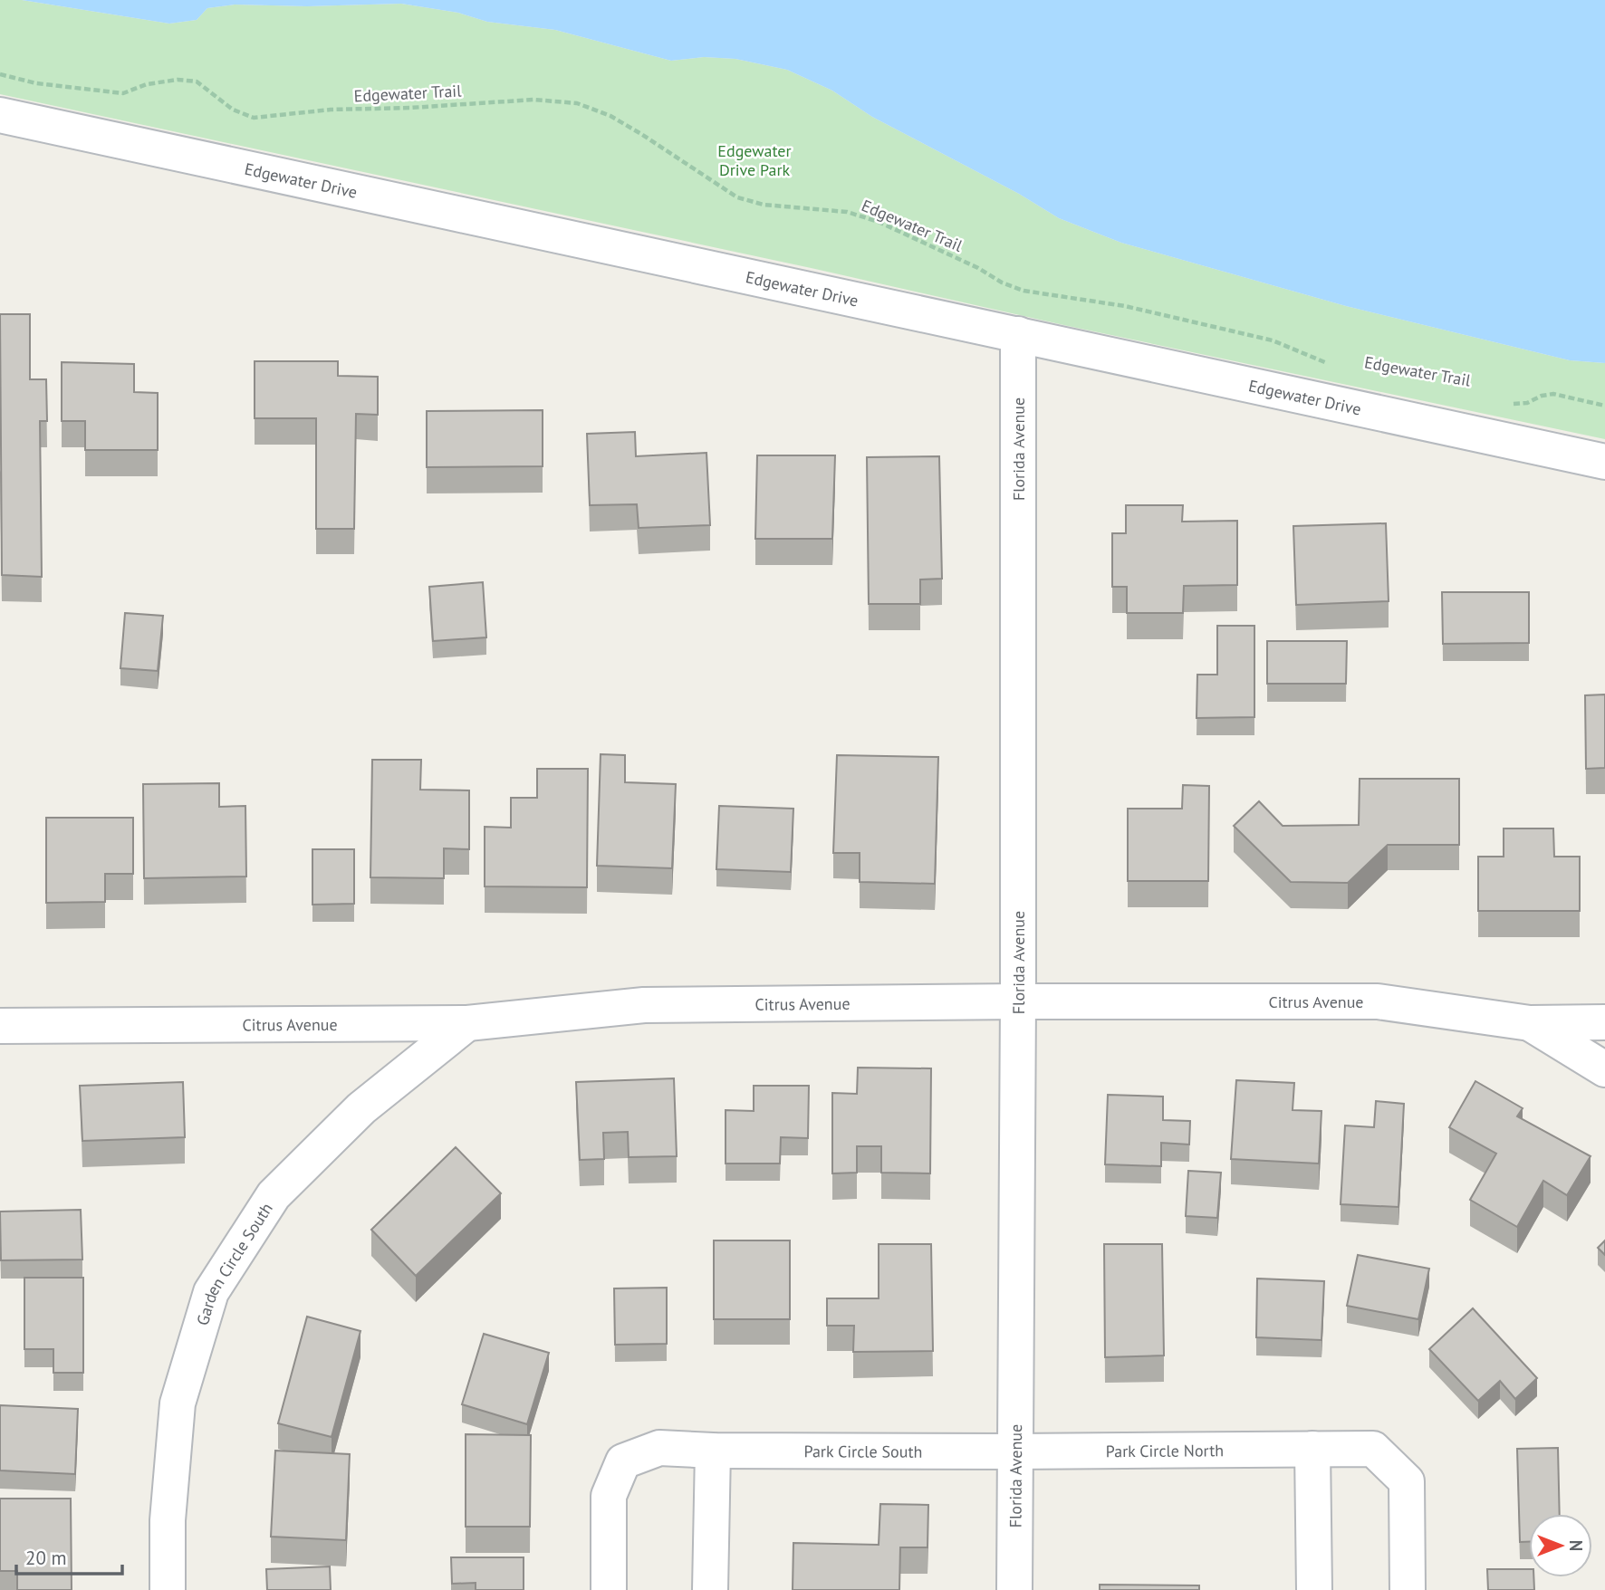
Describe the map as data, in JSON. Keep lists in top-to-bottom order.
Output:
{
  "streets": {
    "street": [
      "Edgewater Drive",
      "Florida Avenue",
      "Citrus Avenue",
      "Garden Circle South",
      "Park Circle North",
      "Park Circle South"
    ],
    "path": ["Edgewater Trail"]
  },
  "crossings": [
    ["Edgewater Drive", "Florida Avenue"],
    ["Florida Avenue", "Citrus Avenue"],
    ["Florida Avenue", "Park Circle North"],
    ["Florida Avenue", "Park Circle South"],
    ["Citrus Avenue", "Garden Circle South"],
    ["Park Circle North", "Park Circle South"]
  ],
  "parks": ["Edgewater Drive Park"],
  "scale_bar": "20 m",
  "north": "right"
}
